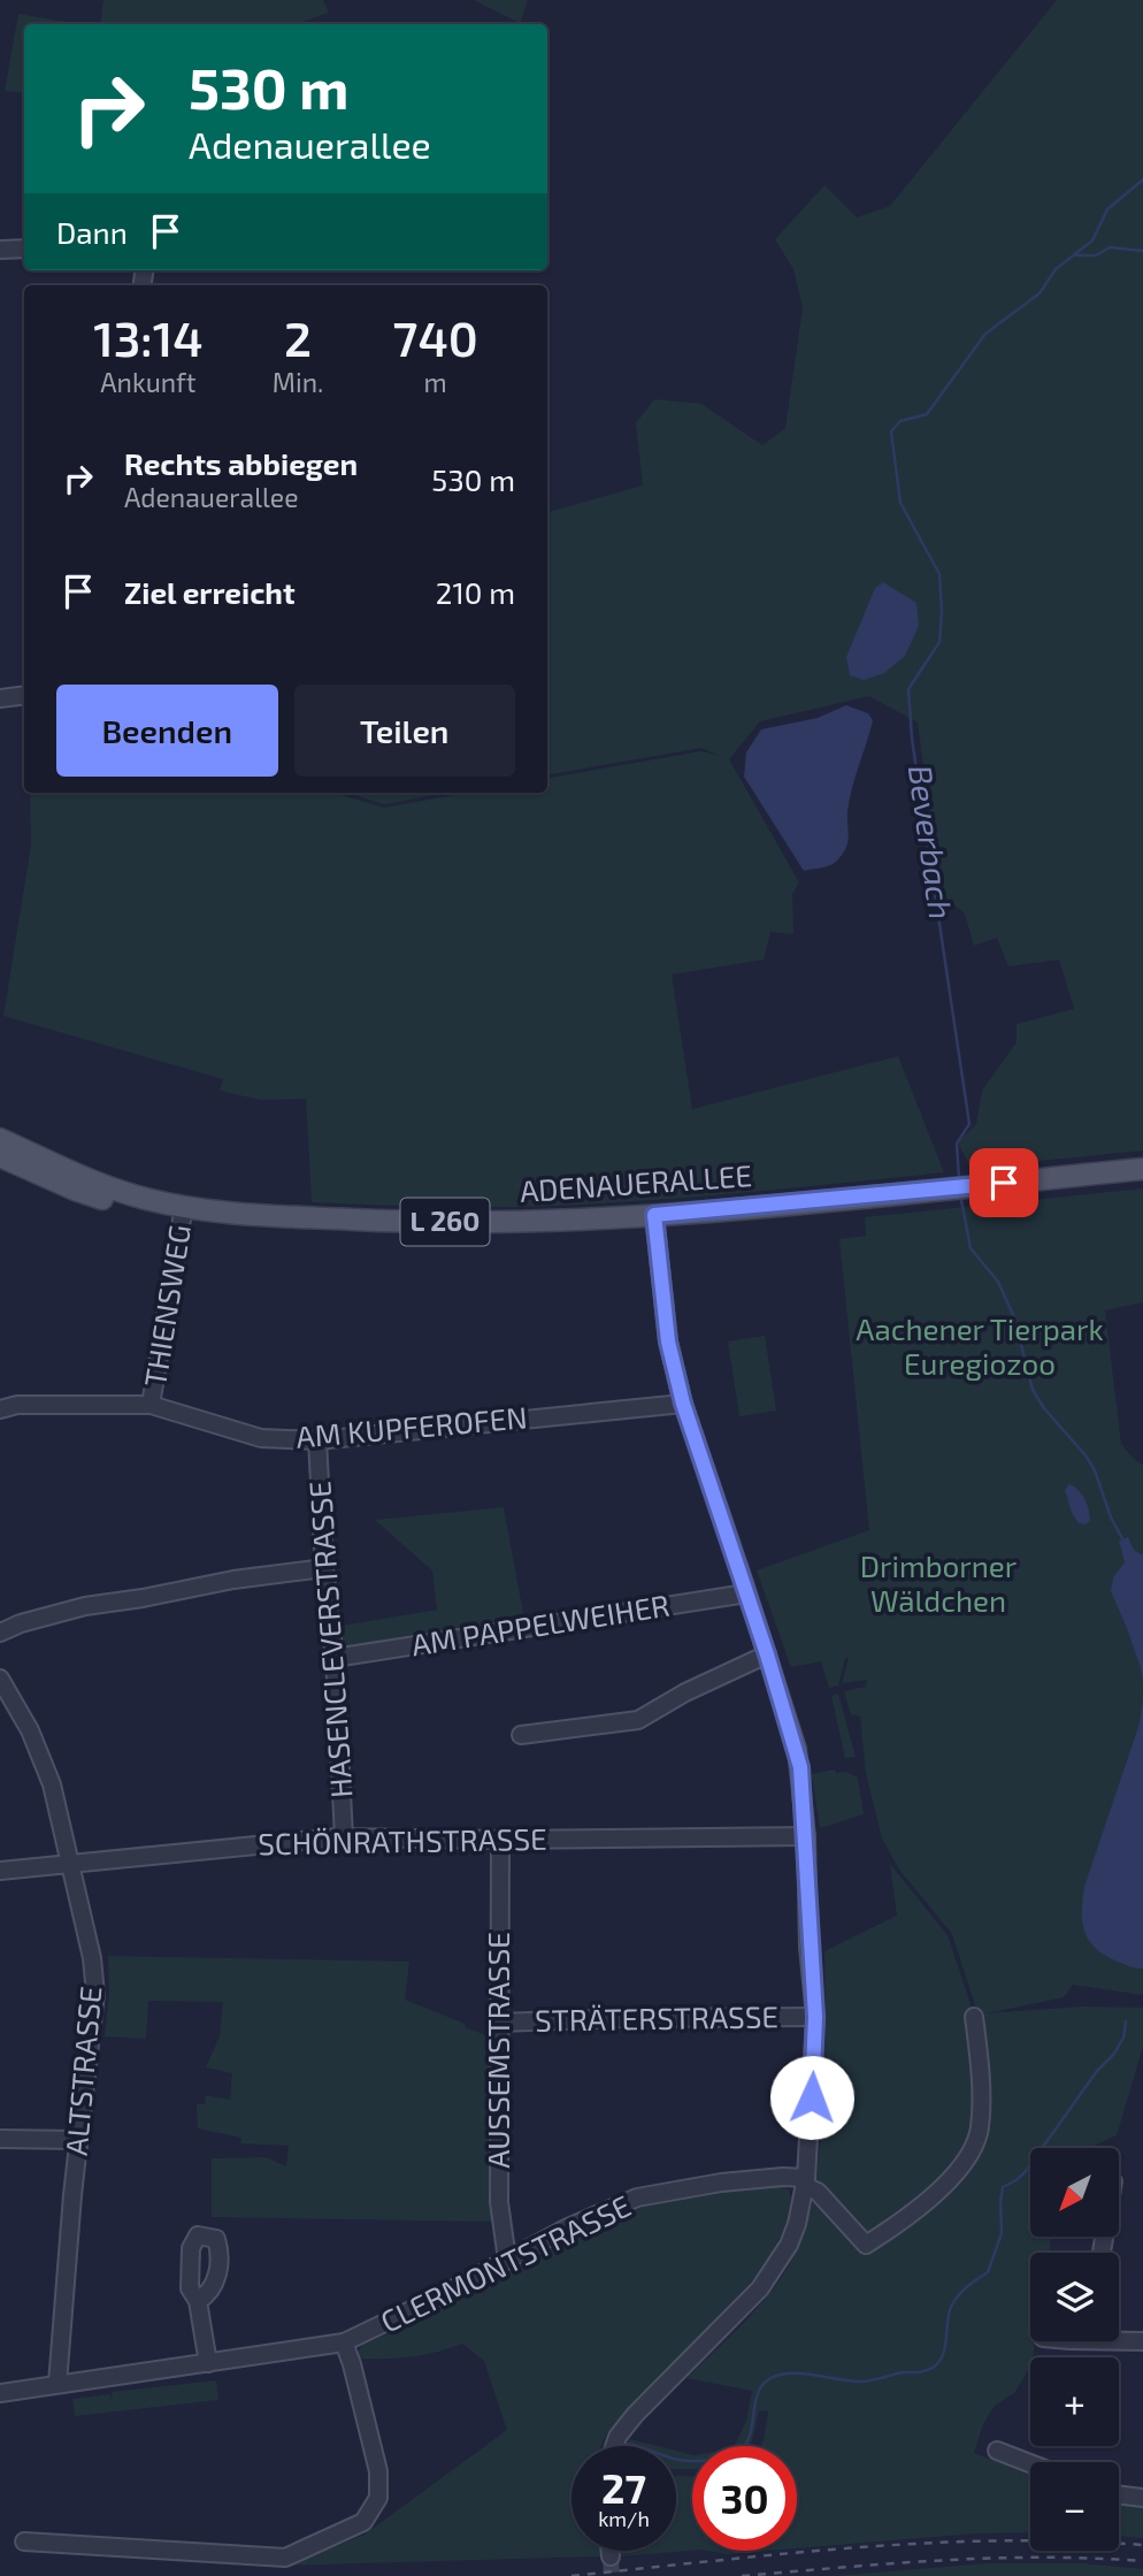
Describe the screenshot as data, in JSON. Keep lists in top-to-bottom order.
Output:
{
  "streets": {
    "main road": ["ADENAUERALLEE", "L 260"],
    "street": [
      "THIENSWEG",
      "AM KUPFEROFEN",
      "AM PAPPELWEIHER",
      "HASENCLEVERSTRASSE",
      "SCHÖNRATHSTRASSE",
      "STRÄTERSTRASSE",
      "AUSSEMSTRASSE",
      "ALTSTRASSE",
      "CLERMONTSTRASSE"
    ]
  },
  "crossings": [
    ["ADENAUERALLEE", "THIENSWEG"],
    ["THIENSWEG", "AM KUPFEROFEN"],
    ["AM KUPFEROFEN", "HASENCLEVERSTRASSE"],
    ["AM PAPPELWEIHER", "HASENCLEVERSTRASSE"],
    ["HASENCLEVERSTRASSE", "SCHÖNRATHSTRASSE"],
    ["SCHÖNRATHSTRASSE", "AUSSEMSTRASSE"],
    ["SCHÖNRATHSTRASSE", "ALTSTRASSE"],
    ["STRÄTERSTRASSE", "AUSSEMSTRASSE"],
    ["AUSSEMSTRASSE", "CLERMONTSTRASSE"],
    ["ALTSTRASSE", "CLERMONTSTRASSE"]
  ],
  "water": ["Beverbach"],
  "parks": ["Aachener Tierpark Euregiozoo", "Drimborner Wäldchen"],
  "north": "bottom left",
  "page": {
    "turn": ["530 m", "Adenauerallee"],
    "then": "Dann",
    "eta": [
      "13:14",
      "Ankunft",
      "2",
      "Min.",
      "740",
      "m"
    ],
    "list": [
      {
        "name": "Rechts abbiegen",
        "note": "Adenauerallee",
        "value": "530 m"
      },
      {
        "name": "Ziel erreicht",
        "value": "210 m"
      }
    ],
    "buttons": ["Beenden", "Teilen"],
    "map_buttons": ["+", "−"],
    "speed": "27 km/h",
    "limit": "30"
  }
}
